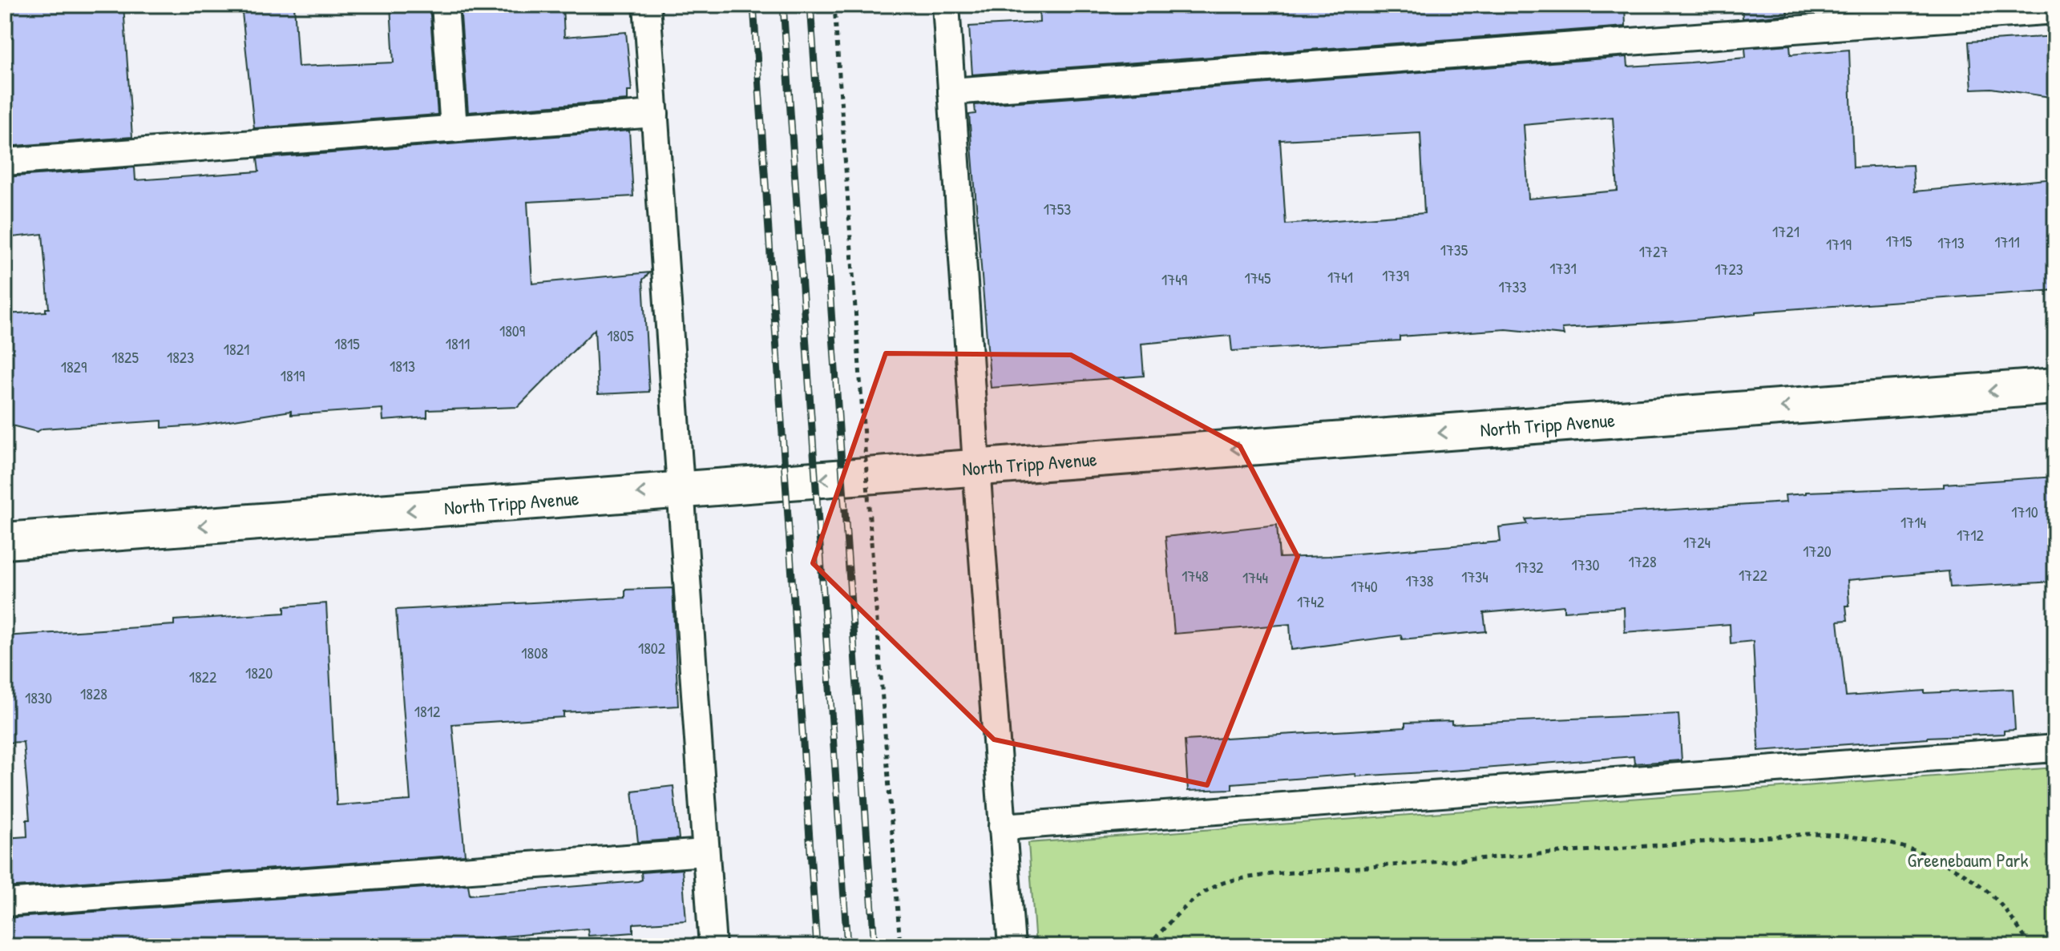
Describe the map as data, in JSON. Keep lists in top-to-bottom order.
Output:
{
  "streets": {
    "street": ["North Tripp Avenue"]
  },
  "one_way": ["North Tripp Avenue"],
  "parks": ["Greenebaum Park"],
  "house_numbers": [
    "1753",
    "1721",
    "1715",
    "1711",
    "1713",
    "1719",
    "1735",
    "1727",
    "1731",
    "1723",
    "1739",
    "1741",
    "1745",
    "1749",
    "1733",
    "1809",
    "1805",
    "1815",
    "1811",
    "1821",
    "1825",
    "1823",
    "1813",
    "1829",
    "1819",
    "1710",
    "1714",
    "1712",
    "1724",
    "1720",
    "1728",
    "1730",
    "1732",
    "1722",
    "1748",
    "1734",
    "1744",
    "1738",
    "1740",
    "1742",
    "1802",
    "1808",
    "1820",
    "1822",
    "1828",
    "1830",
    "1812"
  ]
}
